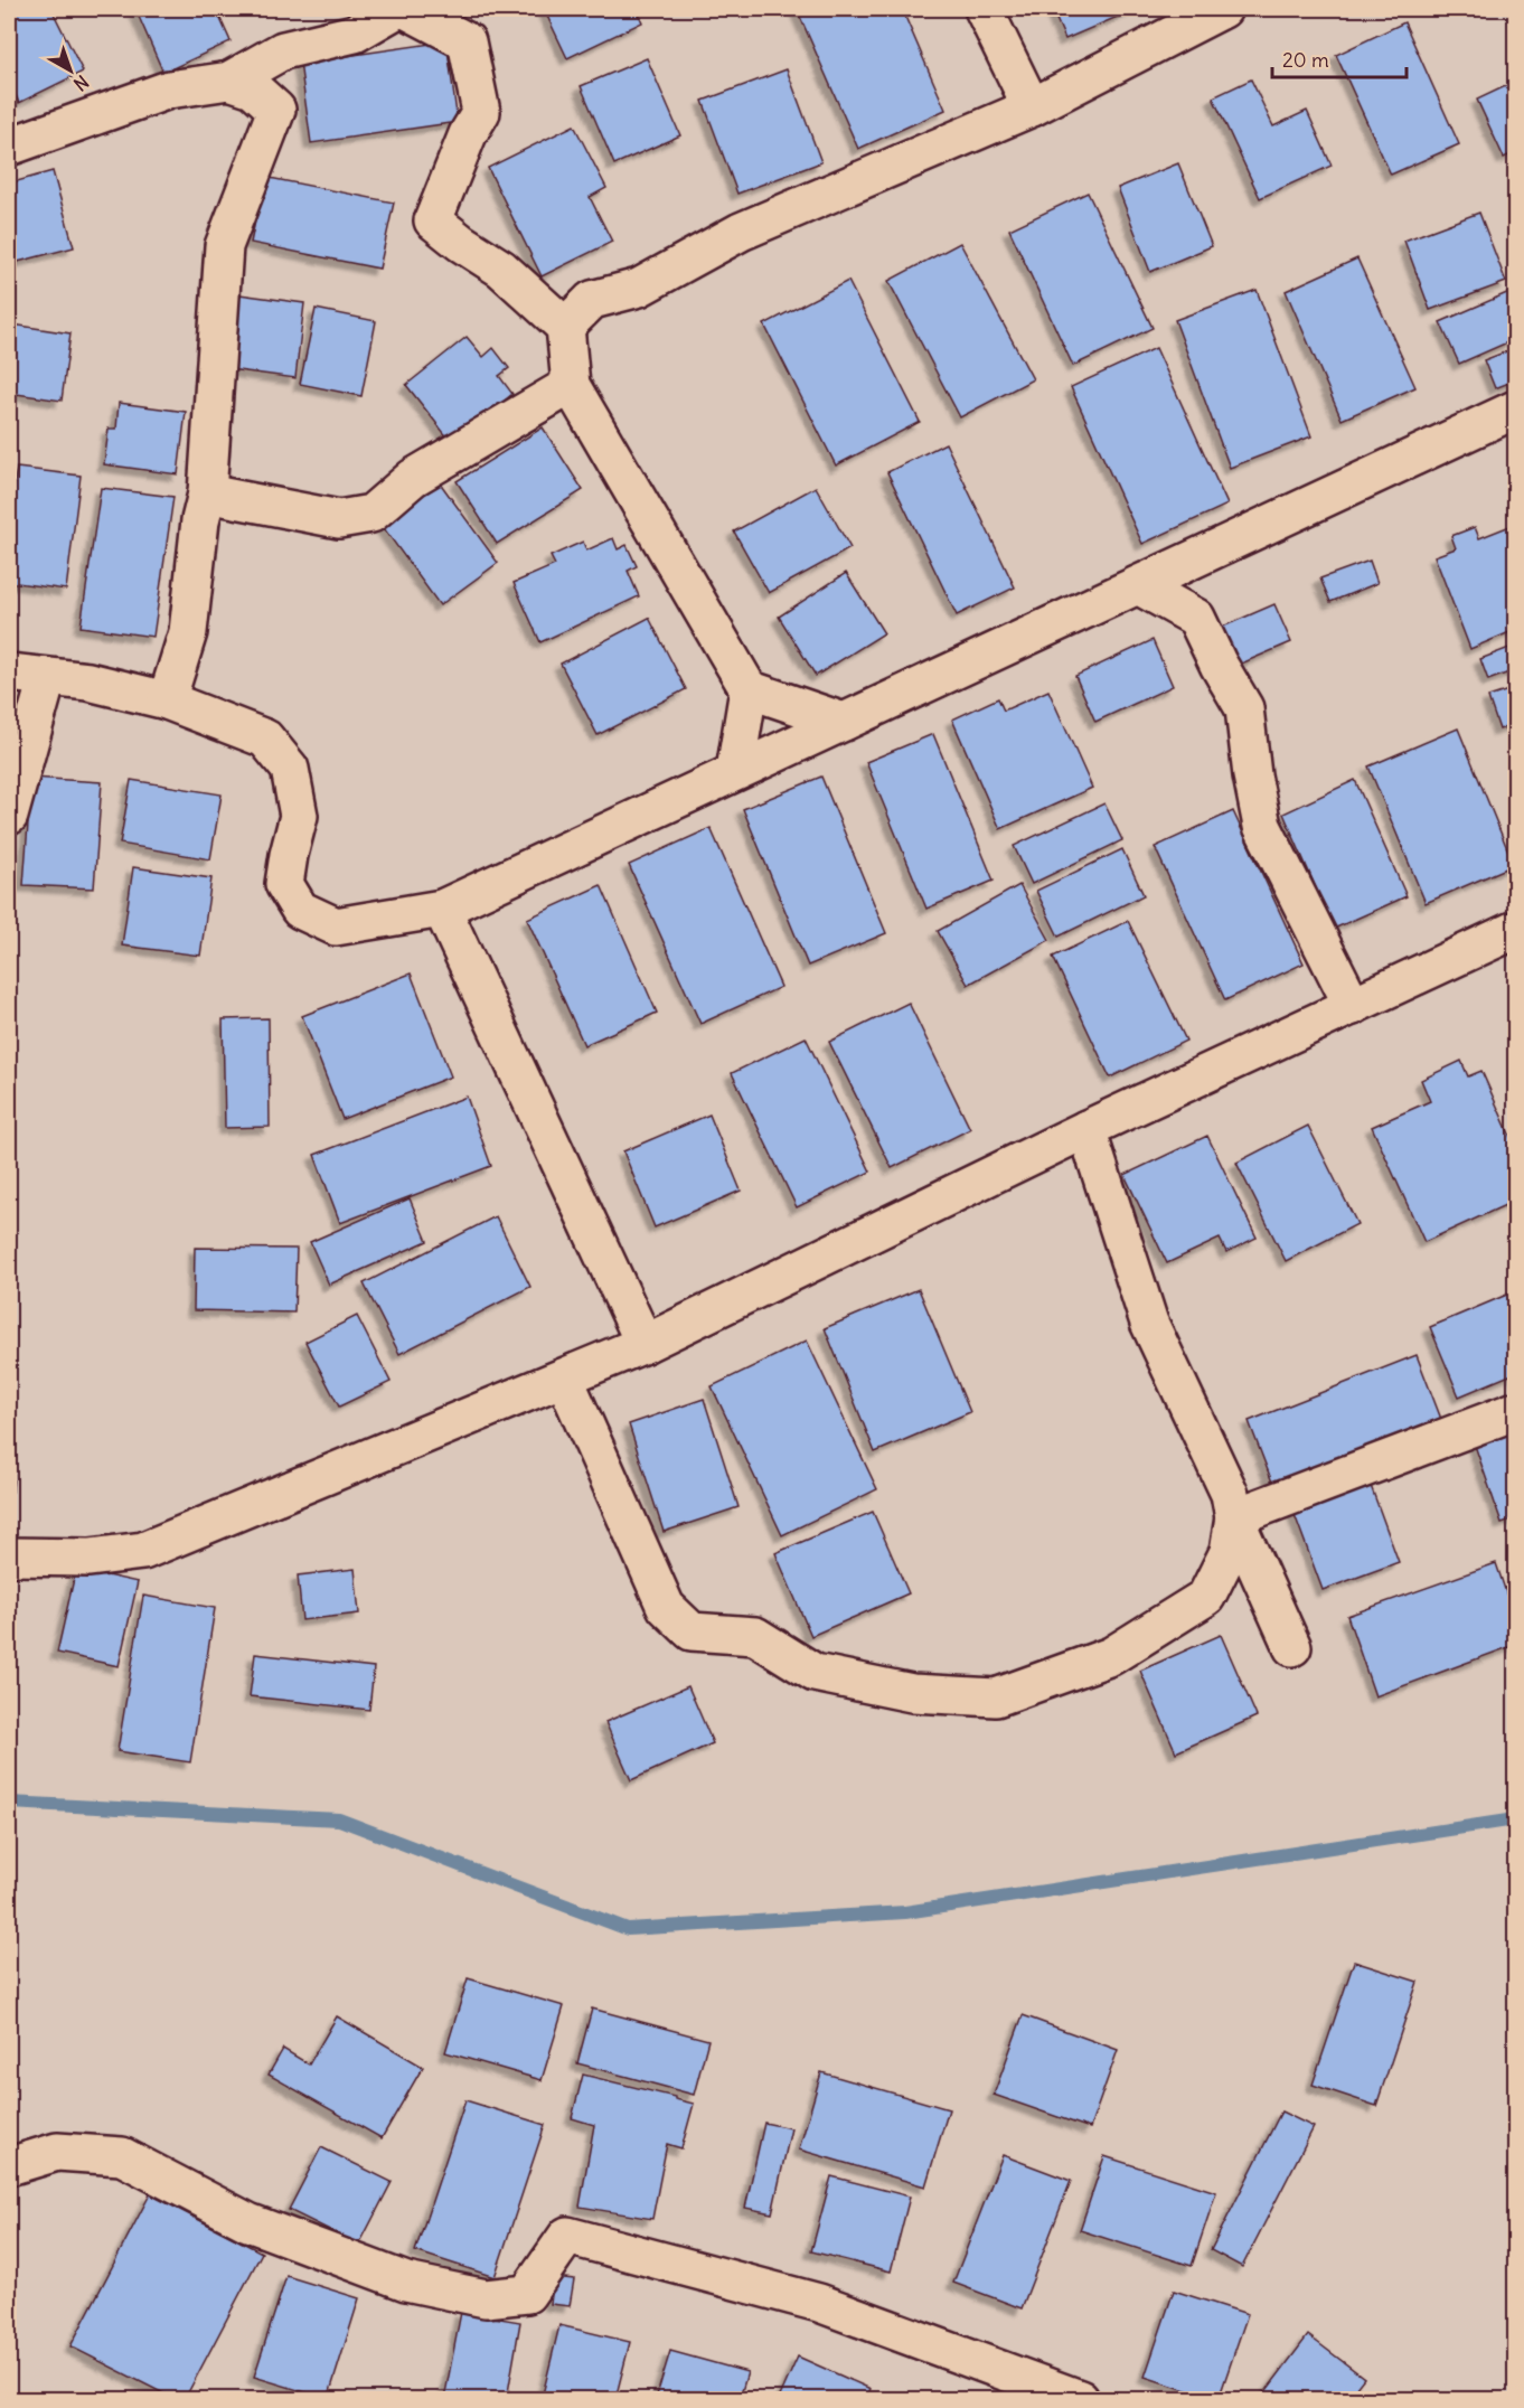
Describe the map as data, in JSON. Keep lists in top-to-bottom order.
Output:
{
  "scale_bar": "20 m",
  "north": "bottom right"
}
